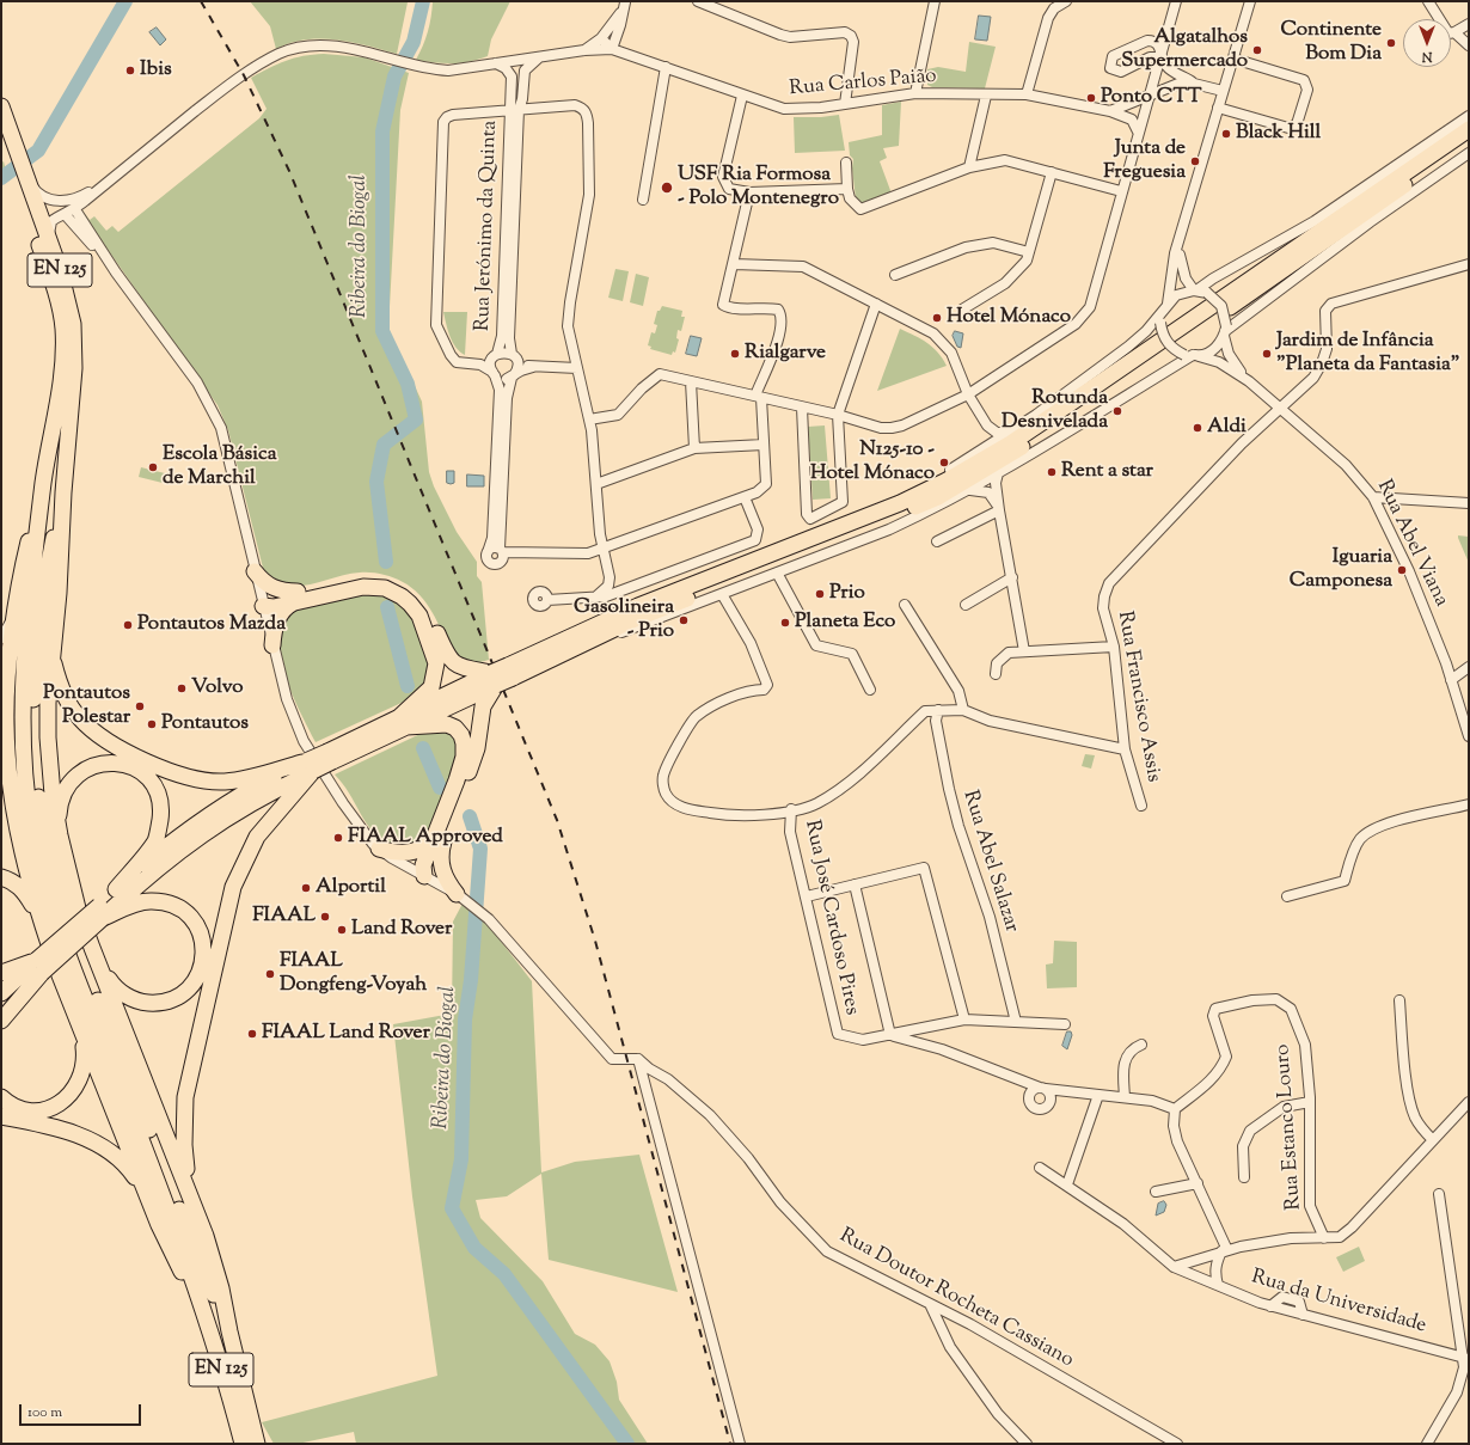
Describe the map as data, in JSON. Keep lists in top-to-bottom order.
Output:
{
  "streets": {
    "main road": ["EN 125"],
    "street": [
      "Rua Carlos Paião",
      "Rua Jerónimo da Quinta",
      "Rua Abel Viana",
      "Rua Francisco Assis",
      "Rua Abel Salazar",
      "Rua José Cardoso Pires",
      "Rua Estanco Louro",
      "Rua Doutor Rocheta Cassiano",
      "Rua da Universidade"
    ]
  },
  "crossings": [
    ["Rua Abel Viana", "Rua Francisco Assis"]
  ],
  "water": ["Ribeira do Biogal"],
  "places": [
    "Continente Bom Dia",
    "Algatalhos Supermercado",
    "Ibis",
    "Ponto CTT",
    "Black Hill",
    "Junta de Freguesia",
    "USF Ria Formosa - Polo Montenegro",
    "Hotel Mónaco",
    "Rialgarve",
    "Jardim de Infância \"Planeta da Fantasia\"",
    "Rotunda Desnivelada",
    "Aldi",
    "N125-10 - Hotel Mónaco",
    "Escola Básica de Marchil",
    "Rent a star",
    "Iguaria Camponesa",
    "Prio",
    "Gasolineira - Prio",
    "Planeta Eco",
    "Pontautos Mazda",
    "Volvo",
    "Pontautos Polestar",
    "Pontautos",
    "FIAAL Approved",
    "Alportil",
    "FIAAL",
    "Land Rover",
    "FIAAL Dongfeng-Voyah",
    "FIAAL Land Rover"
  ],
  "scale_bar": "100 m",
  "north": "bottom"
}
